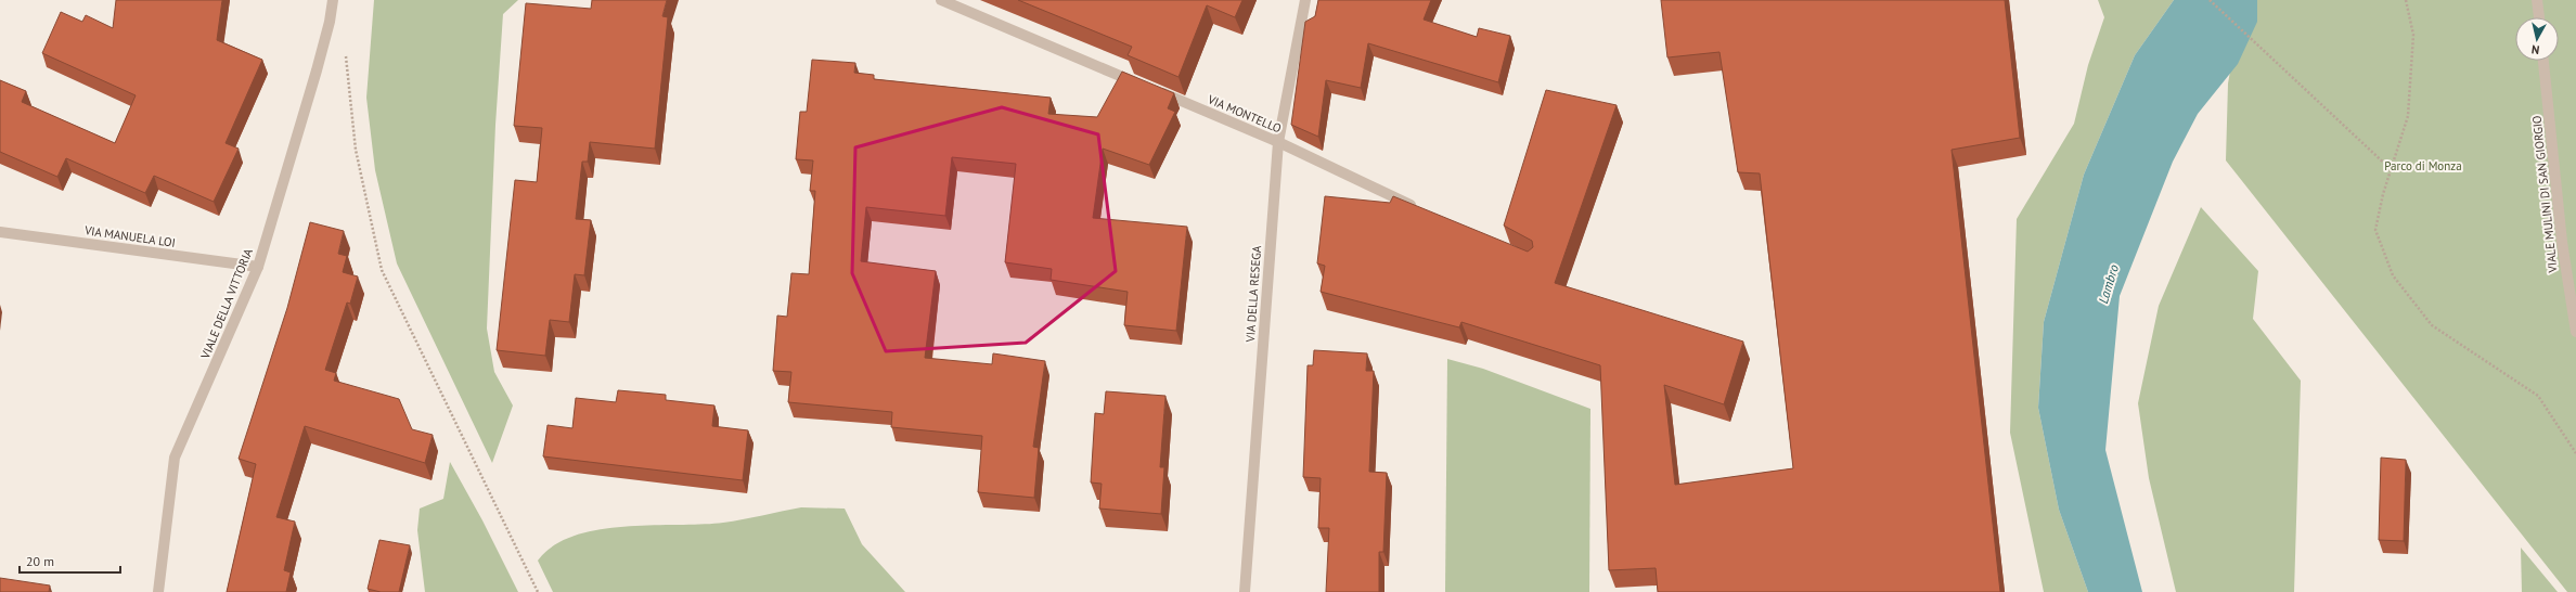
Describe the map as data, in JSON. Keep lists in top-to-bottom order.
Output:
{
  "streets": {
    "street": [
      "VIA MONTELLO",
      "VIALE MULINI DI SAN GIORGIO",
      "VIA MANUELA LOI",
      "VIA DELLA RESEGA",
      "VIALE DELLA VITTORIA"
    ]
  },
  "crossings": [
    ["VIA MONTELLO", "VIA DELLA RESEGA"],
    ["VIA MANUELA LOI", "VIALE DELLA VITTORIA"]
  ],
  "water": ["Lambro"],
  "parks": ["Parco di Monza"],
  "scale_bar": "20 m",
  "north": "bottom"
}
